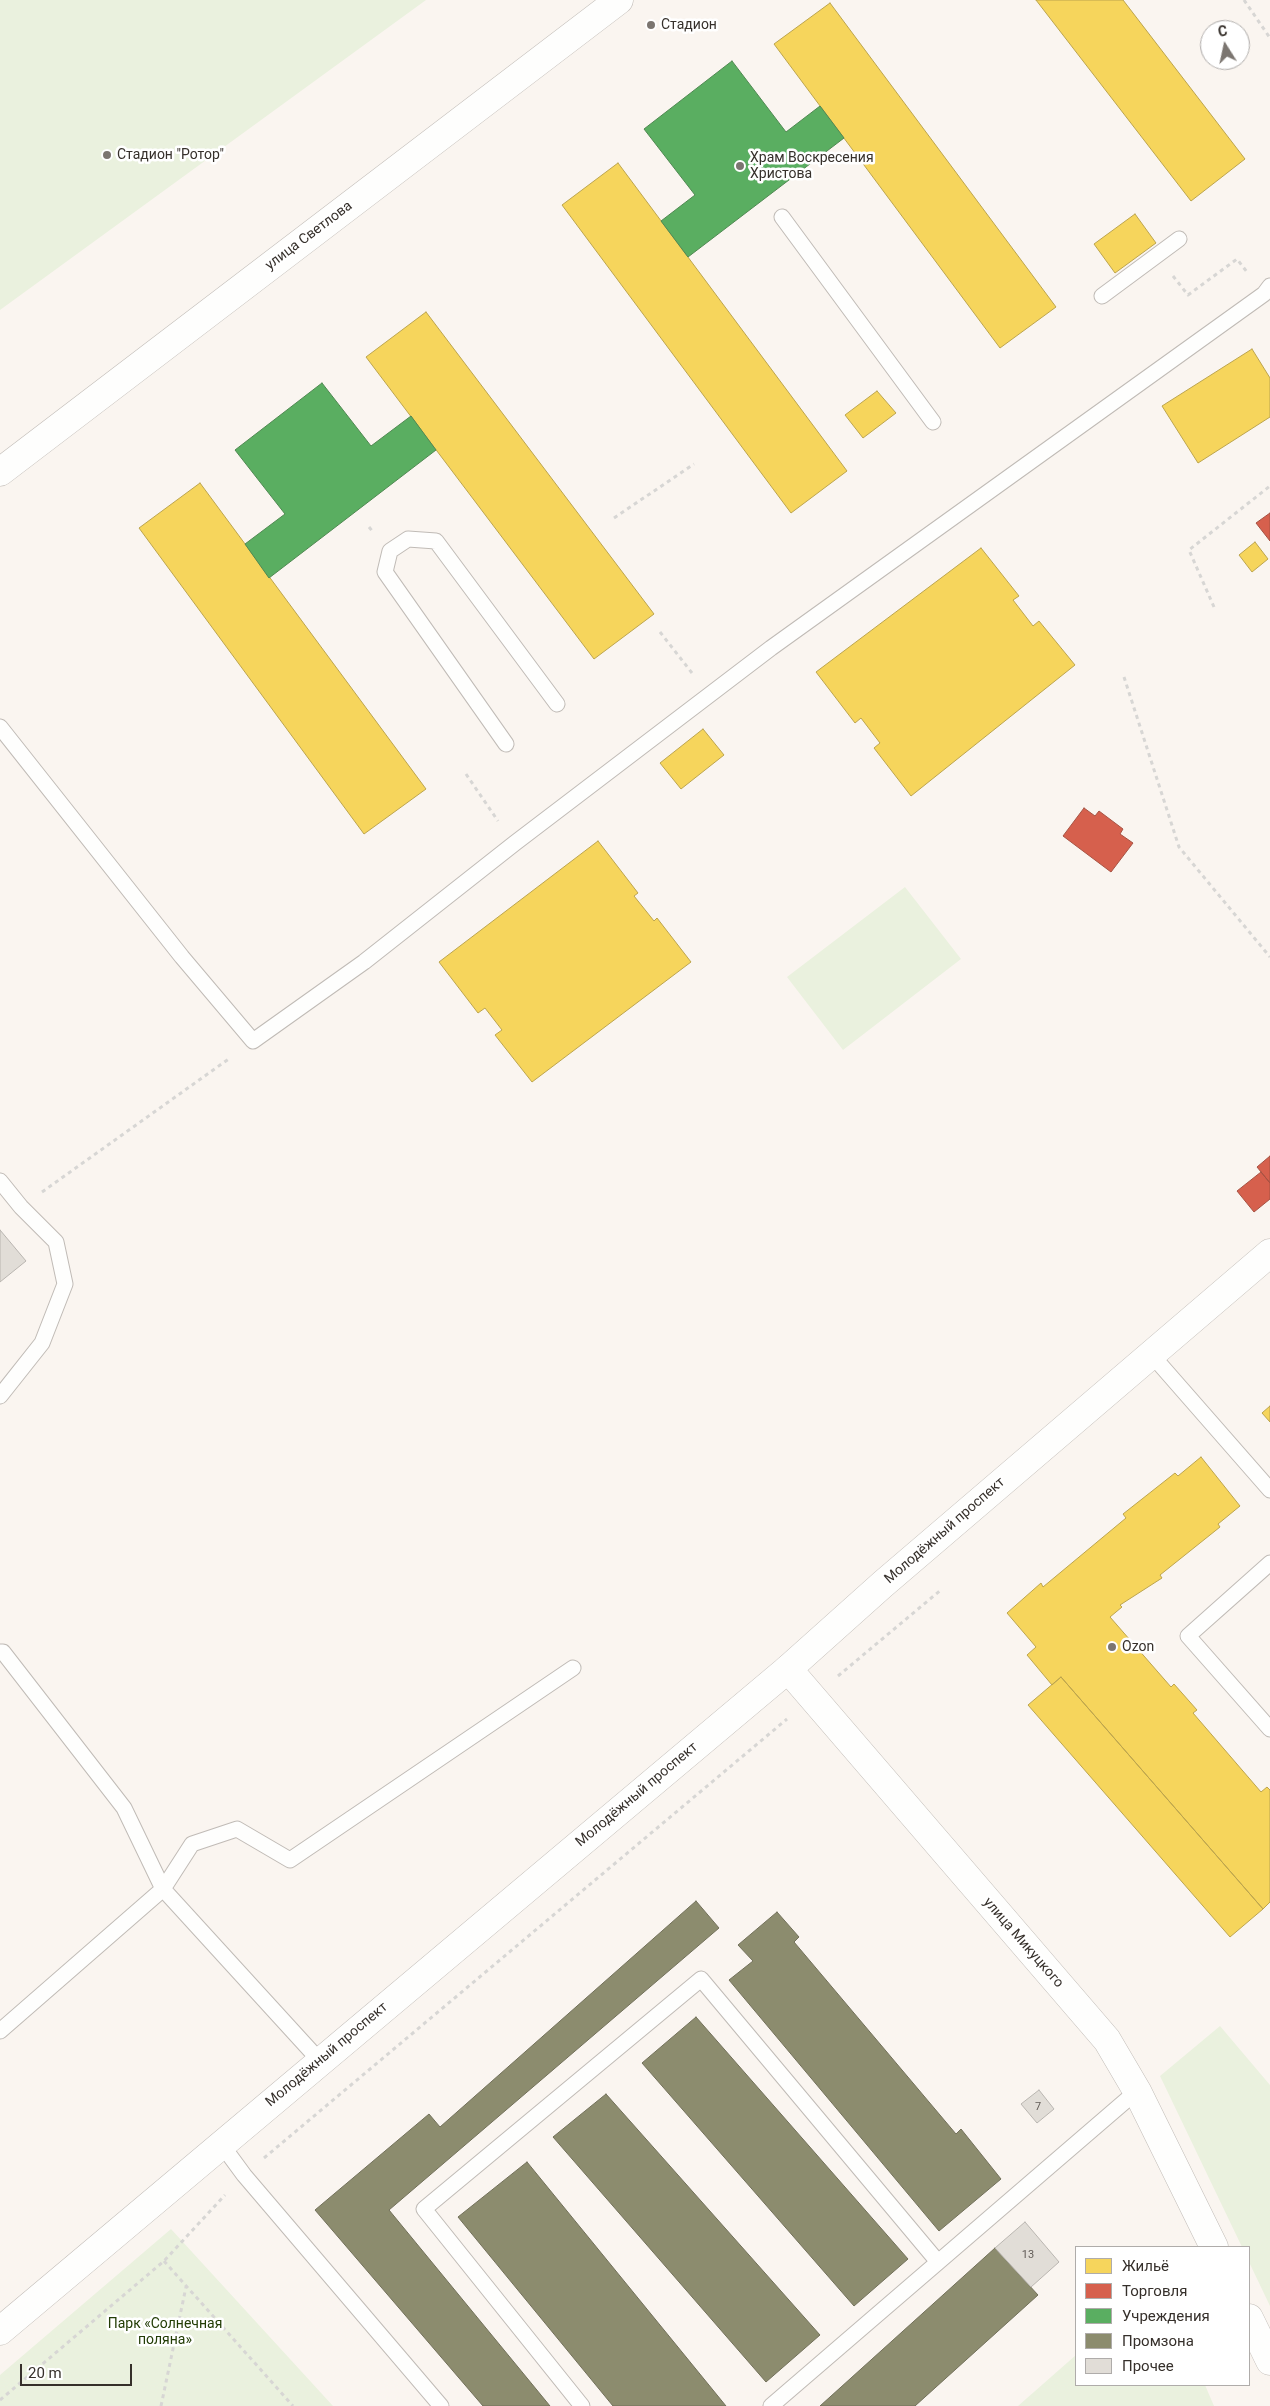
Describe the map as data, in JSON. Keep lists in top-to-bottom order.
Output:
{
  "streets": {
    "street": ["улица Светлова", "Молодёжный проспект", "улица Микуцкого"]
  },
  "crossings": [
    ["Молодёжный проспект", "улица Микуцкого"]
  ],
  "parks": ["Парк «Солнечная поляна»"],
  "places": [
    "Стадион",
    "Стадион \"Ротор\"",
    "Храм Воскресения Христова",
    "Ozon"
  ],
  "house_numbers": ["7", "13"],
  "legend": [
    "Жильё",
    "Торговля",
    "Учреждения",
    "Промзона",
    "Прочее"
  ],
  "scale_bar": "20 m",
  "north": "top"
}
